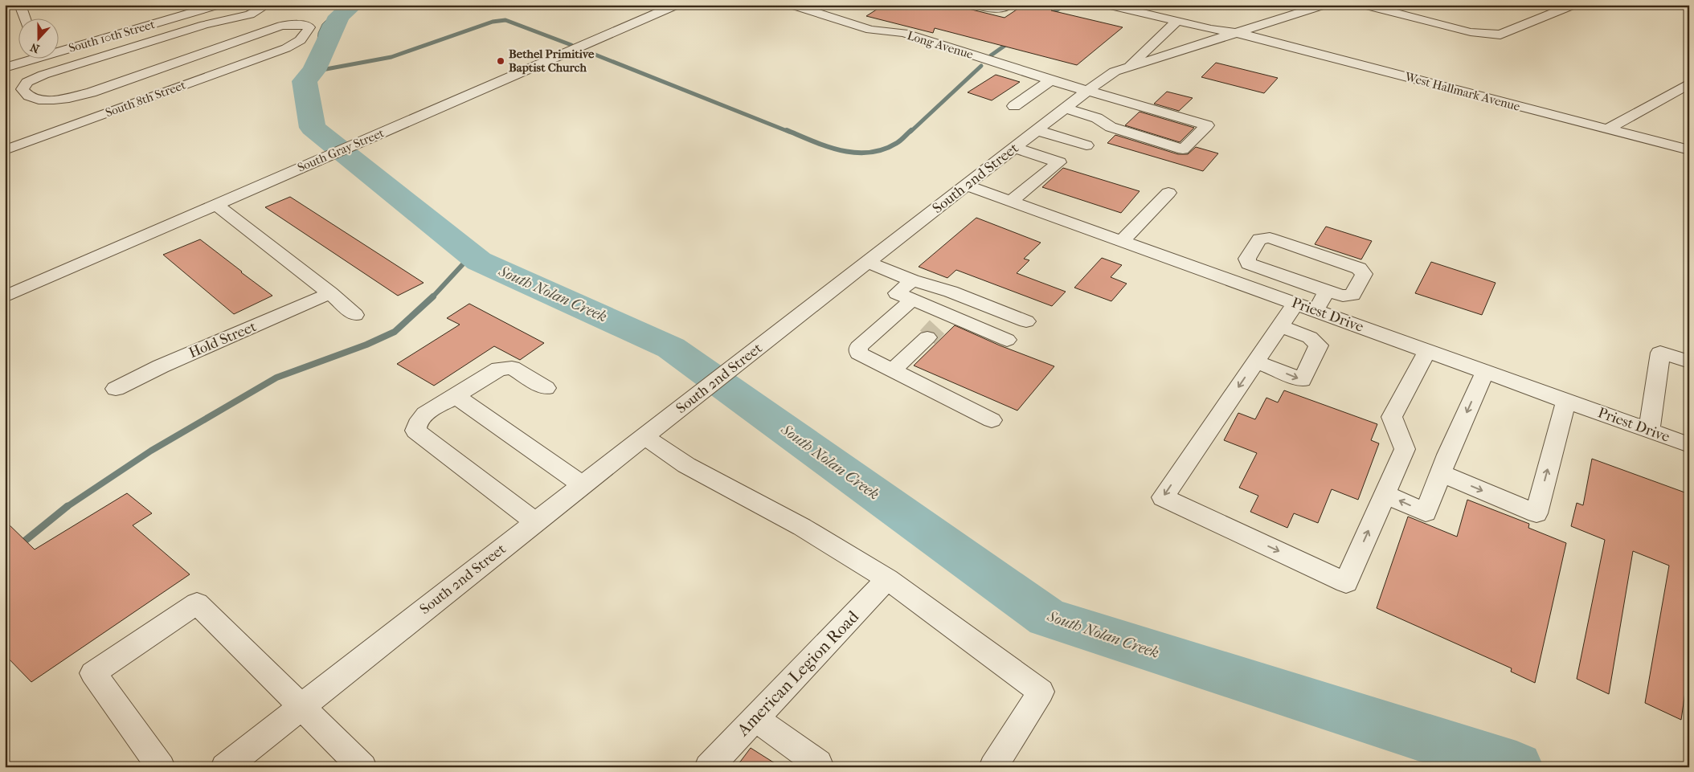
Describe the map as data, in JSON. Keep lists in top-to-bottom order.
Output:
{
  "streets": {
    "street": [
      "South 10th Street",
      "Long Avenue",
      "West Hallmark Avenue",
      "South 8th Street",
      "South Gray Street",
      "South 2nd Street",
      "Priest Drive",
      "Hold Street",
      "American Legion Road"
    ]
  },
  "crossings": [
    ["Long Avenue", "South 2nd Street"],
    ["West Hallmark Avenue", "South 2nd Street"],
    ["South 2nd Street", "Priest Drive"]
  ],
  "water": ["South Nolan Creek"],
  "places": ["Bethel Primitive Baptist Church"],
  "north": "bottom"
}
